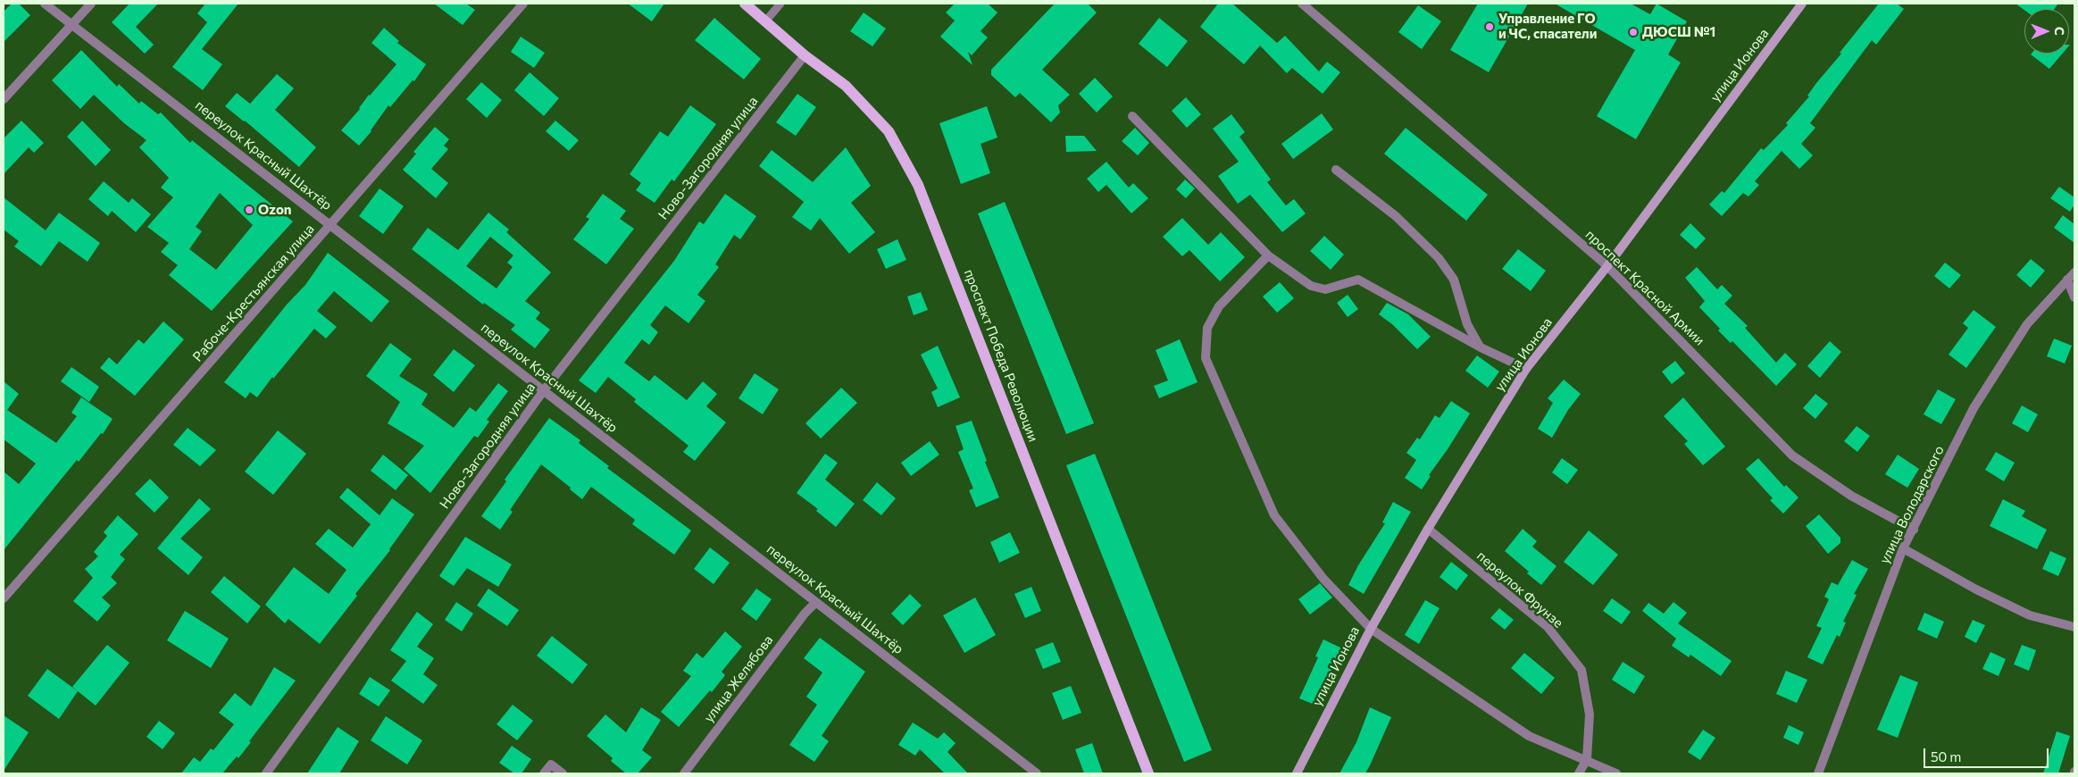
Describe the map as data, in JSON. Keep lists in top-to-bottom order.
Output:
{
  "streets": {
    "main road": ["улица Ионова", "проспект Победа Революции"],
    "street": [
      "переулок Красный Шахтёр",
      "Ново-Загородняя улица",
      "проспект Красной Армии",
      "Рабоче-Крестьянская улица",
      "улица Володарского",
      "переулок Фрунзе",
      "улица Желябова"
    ]
  },
  "crossings": [
    ["улица Ионова", "проспект Красной Армии"],
    ["улица Ионова", "переулок Фрунзе"],
    ["переулок Красный Шахтёр", "Ново-Загородняя улица"],
    ["переулок Красный Шахтёр", "Рабоче-Крестьянская улица"],
    ["переулок Красный Шахтёр", "улица Желябова"],
    ["Ново-Загородняя улица", "проспект Победа Революции"],
    ["проспект Красной Армии", "улица Володарского"]
  ],
  "places": ["Управление ГО и ЧС, спасатели", "ДЮСШ №1", "Ozon"],
  "scale_bar": "50 m",
  "north": "right"
}
